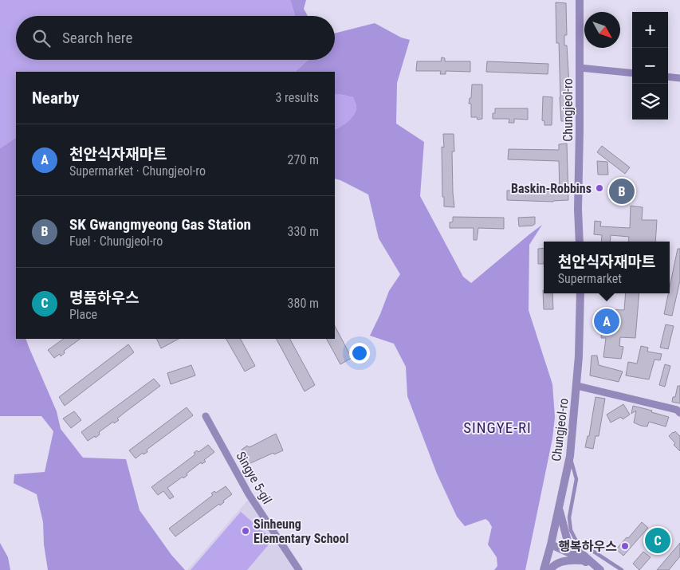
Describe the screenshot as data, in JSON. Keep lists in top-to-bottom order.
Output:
{
  "streets": {
    "street": ["Chungjeol-ro", "Singye 5-gil"]
  },
  "districts": ["SINGYE-RI"],
  "places": ["Baskin-Robbins", "Sinheung Elementary School", "행복하우스"],
  "north": "bottom right",
  "page": {
    "map_buttons": ["+", "−"],
    "search": "Search here",
    "heading": ["Nearby", "3 results"],
    "list": [
      {
        "mark": "A",
        "name": "천안식자재마트",
        "note": "Supermarket · Chungjeol-ro",
        "value": "270 m"
      },
      {
        "mark": "B",
        "name": "SK Gwangmyeong Gas Station",
        "note": "Fuel · Chungjeol-ro",
        "value": "330 m"
      },
      {
        "mark": "C",
        "name": "명품하우스",
        "note": "Place",
        "value": "380 m"
      }
    ],
    "pins": ["B", "A", "C"],
    "popup": ["천안식자재마트", "Supermarket"]
  }
}
